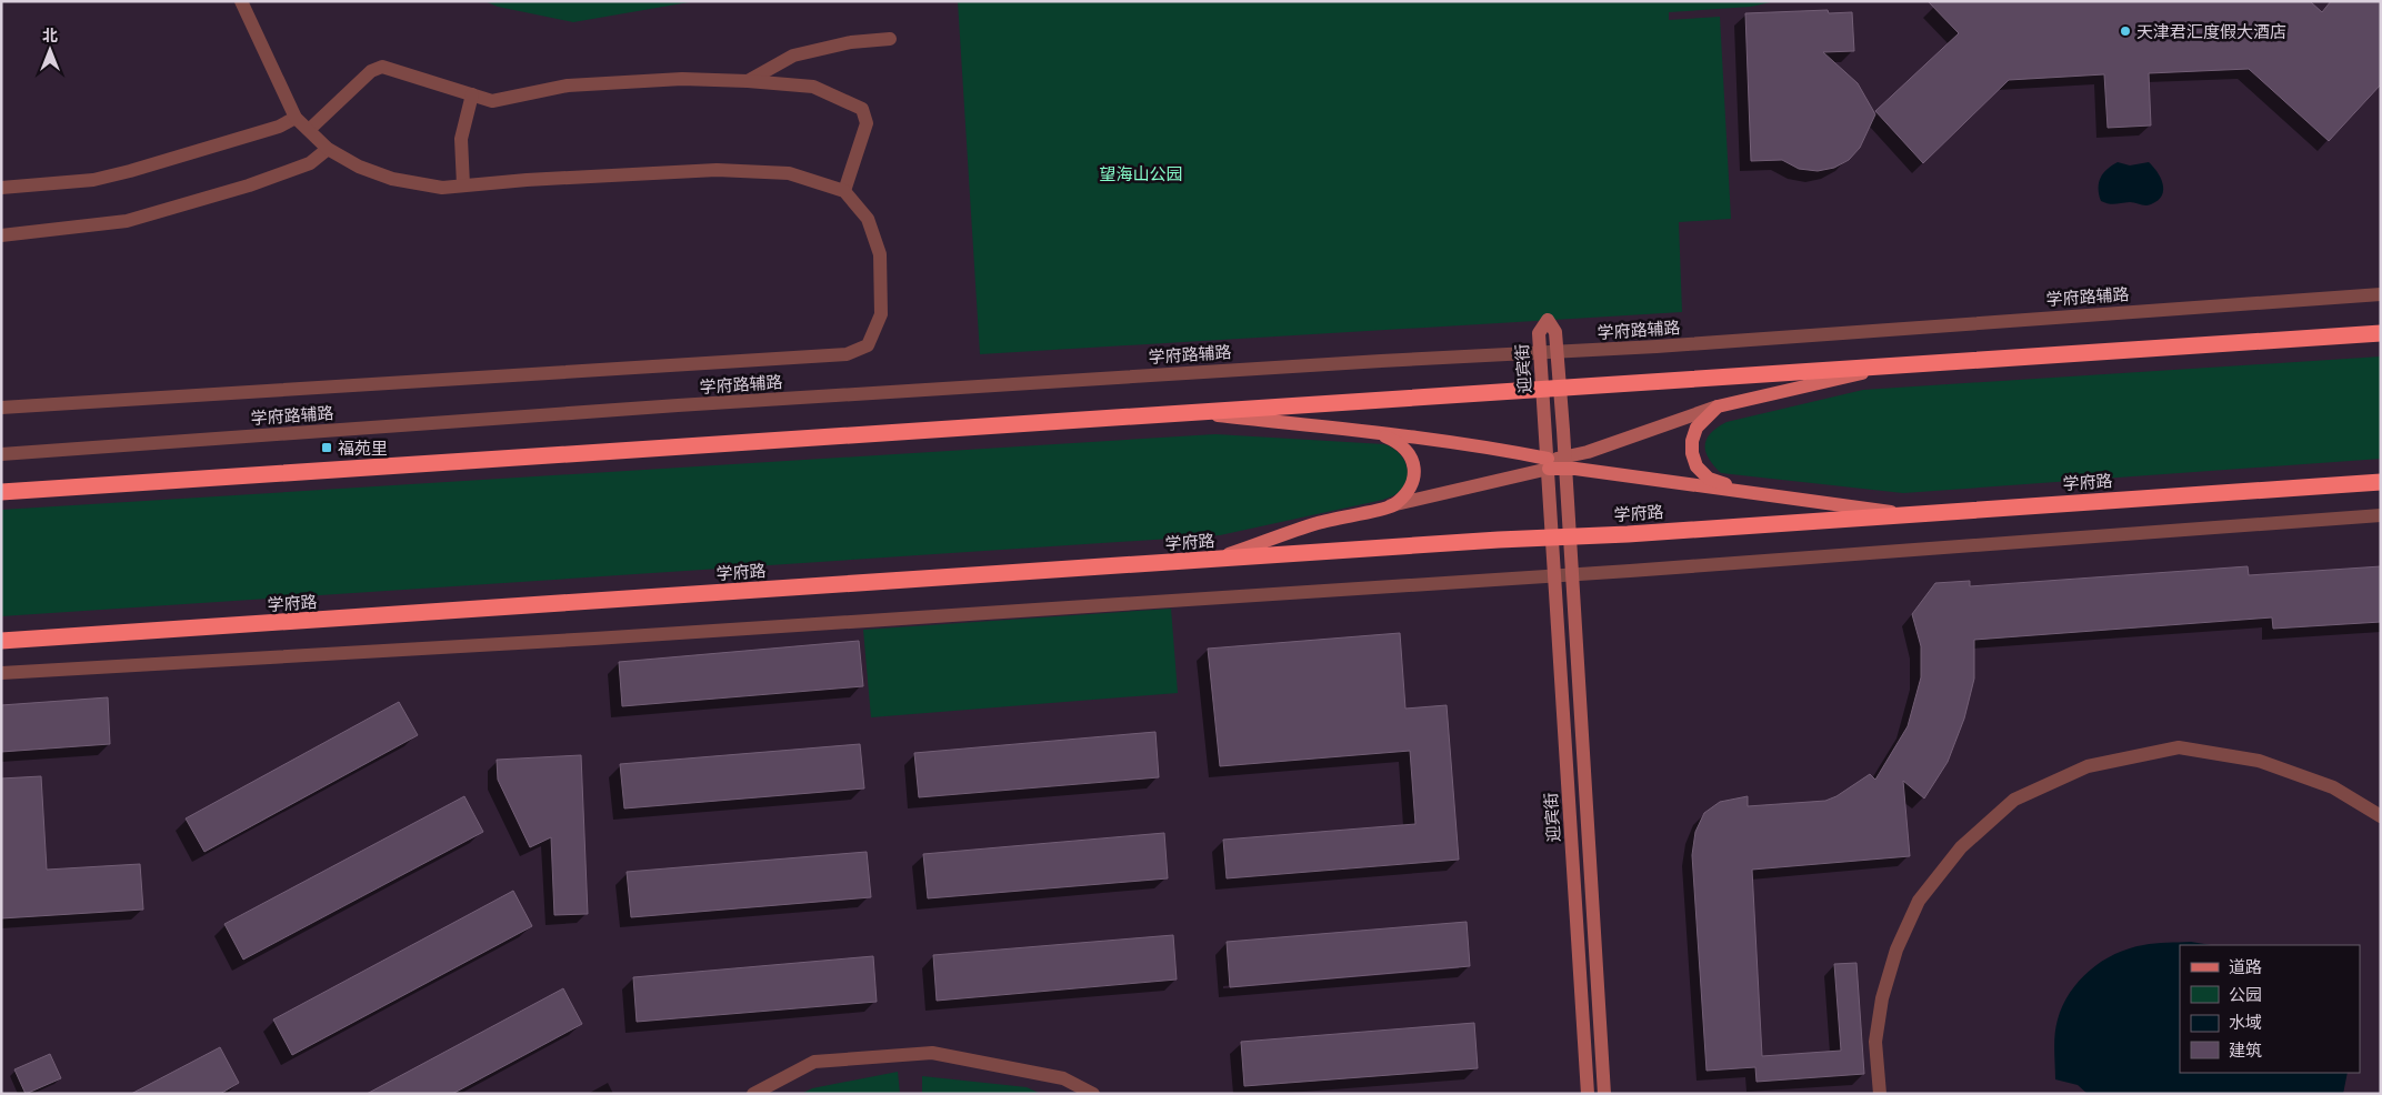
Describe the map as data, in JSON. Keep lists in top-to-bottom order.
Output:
{
  "streets": {
    "highway": ["学府路"],
    "main road": ["迎宾街"],
    "street": ["学府路辅路"]
  },
  "crossings": [
    ["学府路辅路", "迎宾街"],
    ["迎宾街", "学府路"]
  ],
  "parks": ["望海山公园"],
  "places": {
    "other": ["天津君汇度假大酒店"],
    "transit": ["福苑里"]
  },
  "legend": [
    "道路",
    "公园",
    "水域",
    "建筑"
  ],
  "north": "top"
}
